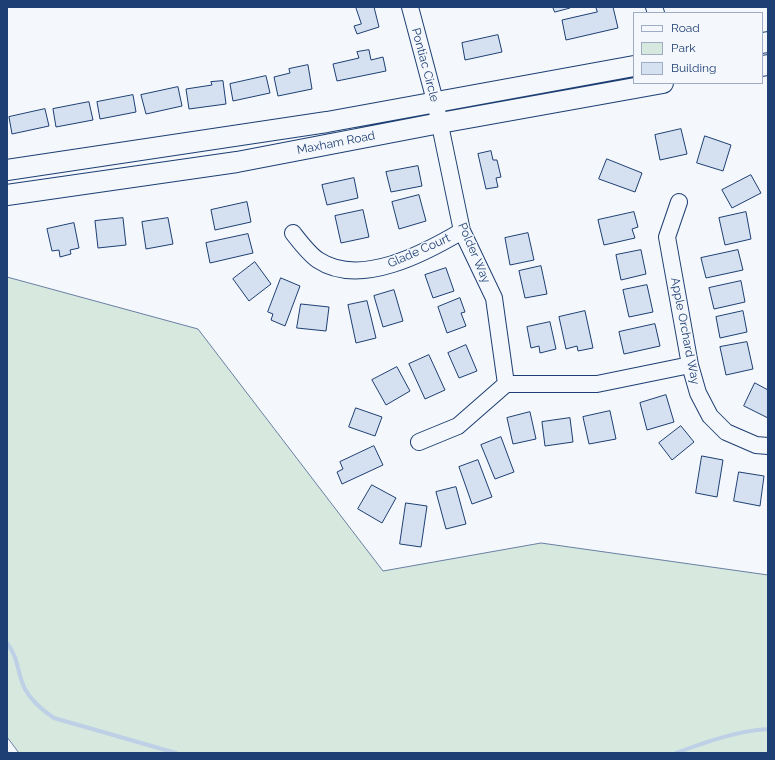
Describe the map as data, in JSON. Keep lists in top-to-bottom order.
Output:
{
  "streets": {
    "main road": ["Maxham Road"],
    "street": [
      "Pontiac Circle",
      "Glade Court",
      "Polder Way",
      "Apple Orchard Way"
    ]
  },
  "crossings": [
    ["Pontiac Circle", "Maxham Road"],
    ["Pontiac Circle", "Polder Way"],
    ["Maxham Road", "Polder Way"],
    ["Glade Court", "Polder Way"]
  ],
  "legend": ["Road", "Park", "Building"]
}
